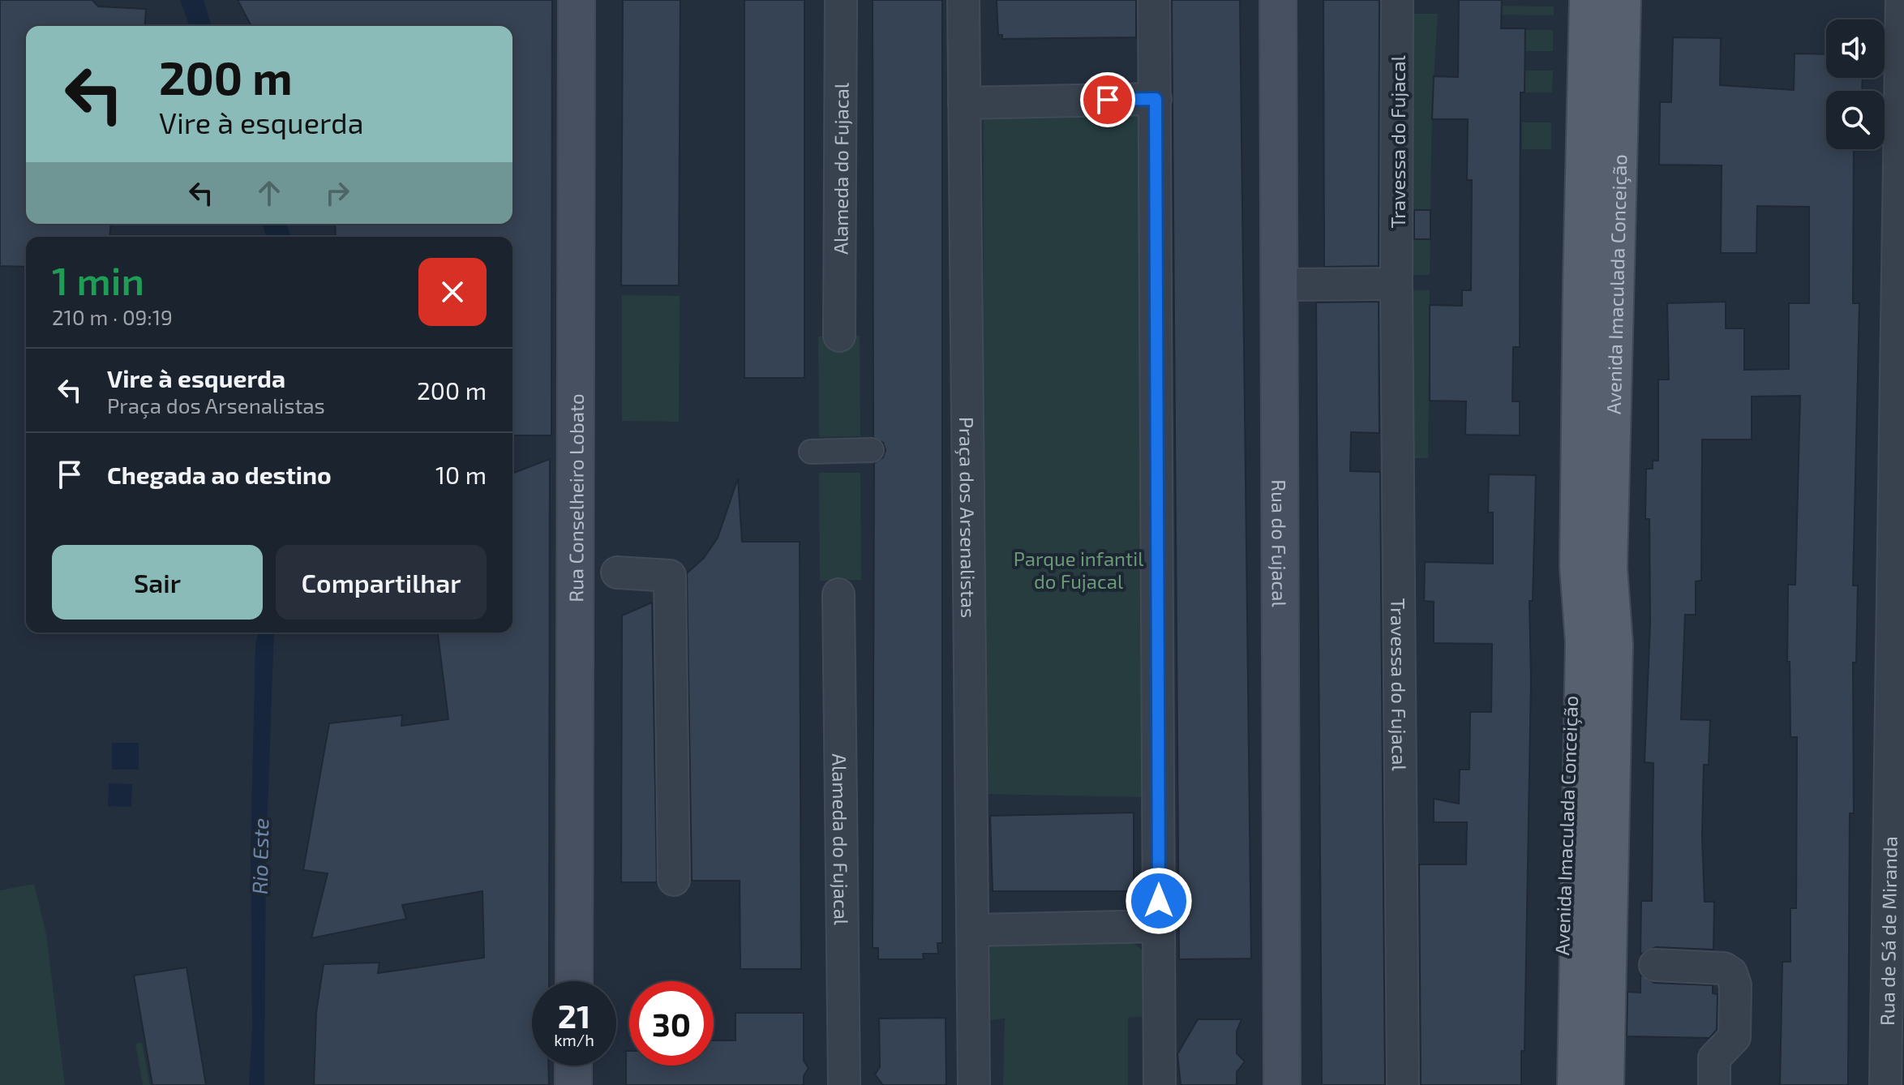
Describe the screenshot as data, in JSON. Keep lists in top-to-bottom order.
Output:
{
  "streets": {
    "main road": ["Avenida Imaculada Conceição", "Rua Conselheiro Lobato", "Rua do Fujacal"],
    "street": [
      "Travessa do Fujacal",
      "Alameda do Fujacal",
      "Praça dos Arsenalistas",
      "Rua de Sá de Miranda"
    ]
  },
  "water": ["Rio Este"],
  "parks": ["Parque infantil do Fujacal"],
  "page": {
    "turn": ["200 m", "Vire à esquerda"],
    "heading": ["1 min", "210 m · 09:19"],
    "list": [
      {
        "name": "Vire à esquerda",
        "note": "Praça dos Arsenalistas",
        "value": "200 m"
      },
      {
        "name": "Chegada ao destino",
        "value": "10 m"
      }
    ],
    "buttons": ["Sair", "Compartilhar"],
    "speed": "21 km/h",
    "limit": "30"
  }
}
